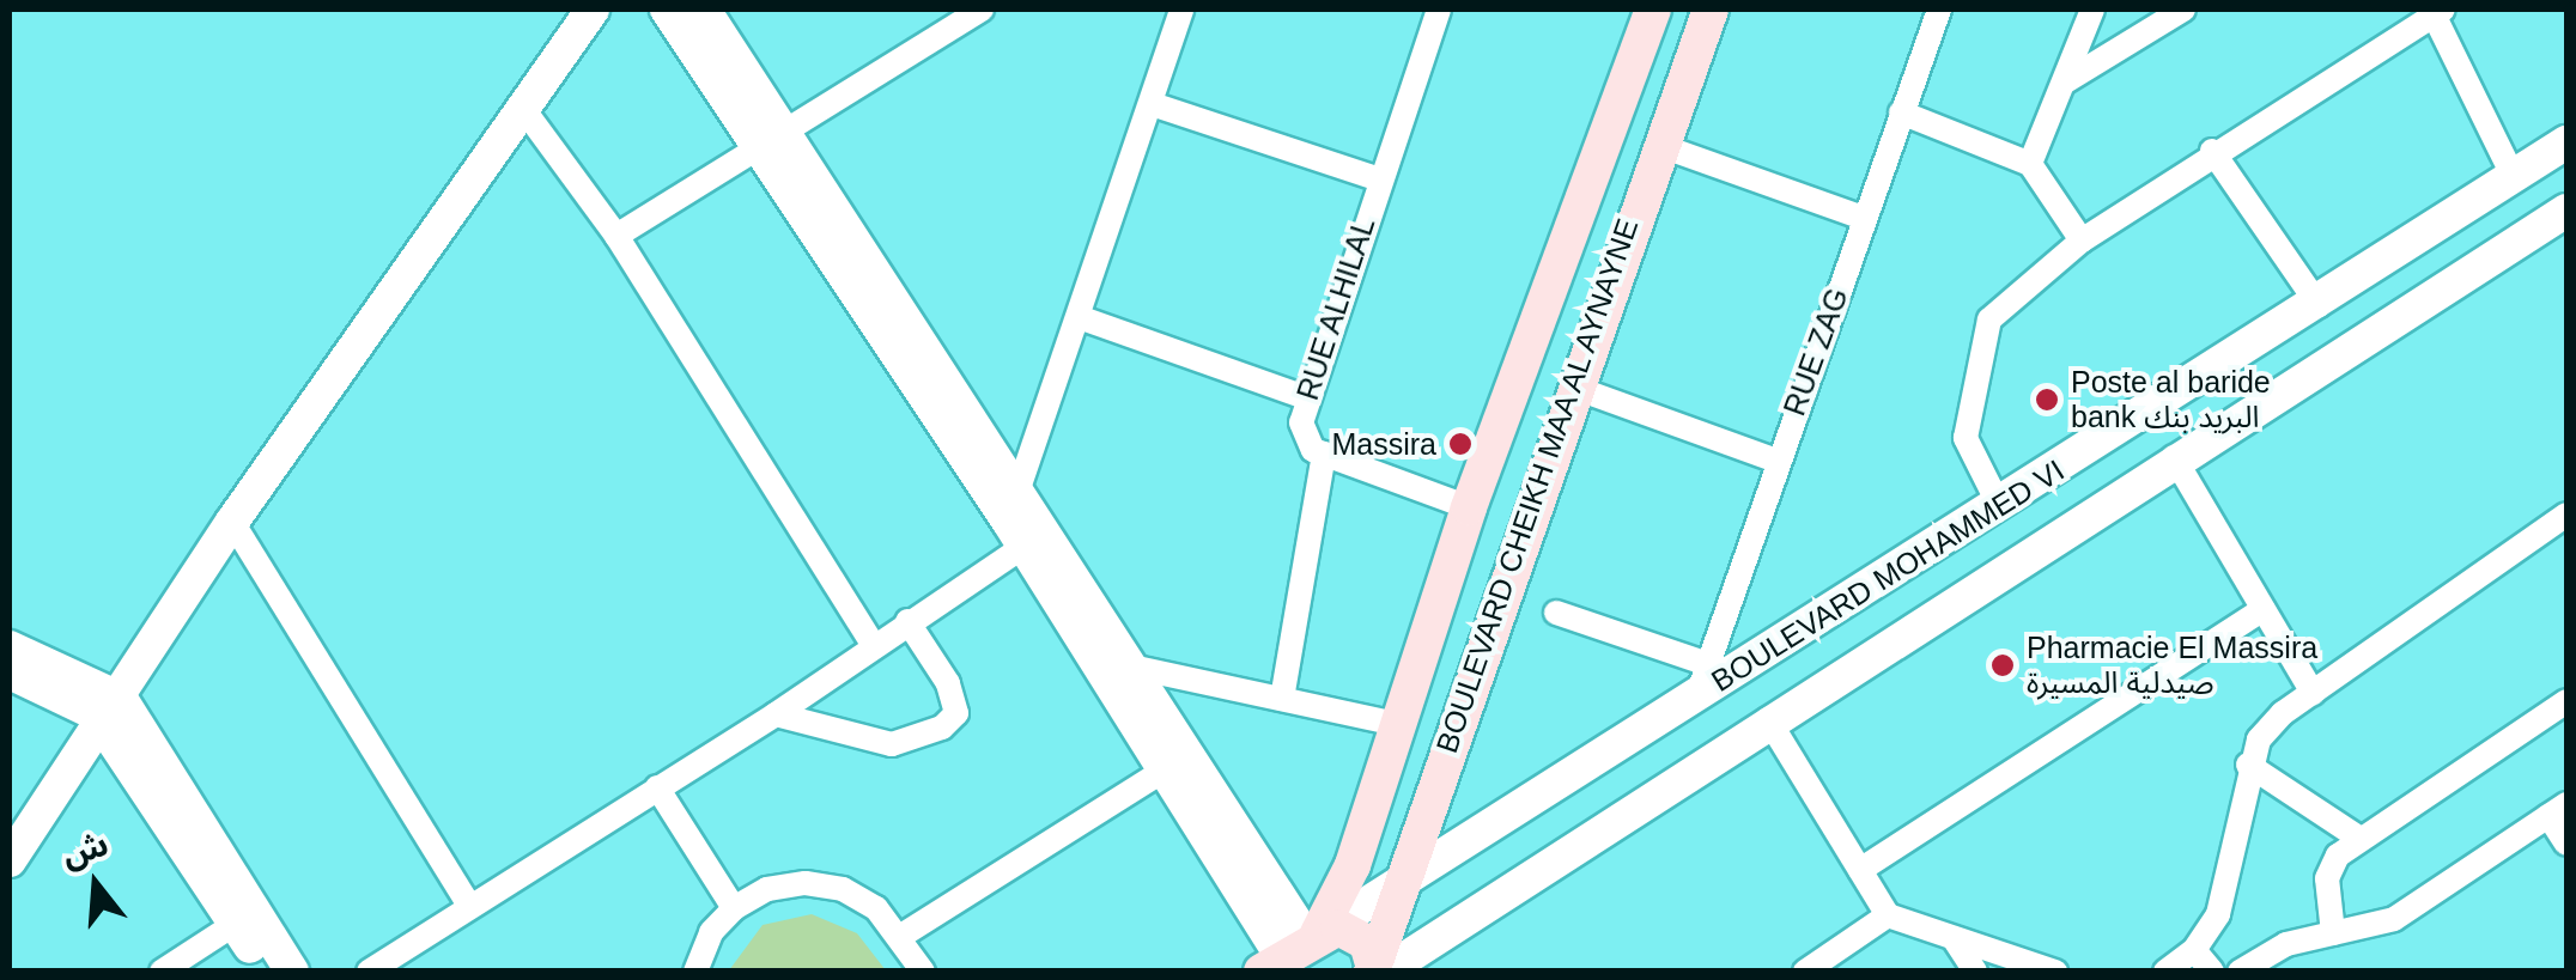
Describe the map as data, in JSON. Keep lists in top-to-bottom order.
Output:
{
  "streets": {
    "main road": ["BOULEVARD CHEIKH MAA AL AYNAYNE"],
    "street": ["RUE ALHILAL", "RUE ZAG", "BOULEVARD MOHAMMED VI"]
  },
  "crossings": [
    ["RUE ZAG", "BOULEVARD MOHAMMED VI"],
    ["BOULEVARD CHEIKH MAA AL AYNAYNE", "BOULEVARD MOHAMMED VI"]
  ],
  "places": ["Poste al baride bank البريد بنك", "Massira", "Pharmacie El Massira صيدلية المسيرة"],
  "north": "top"
}
